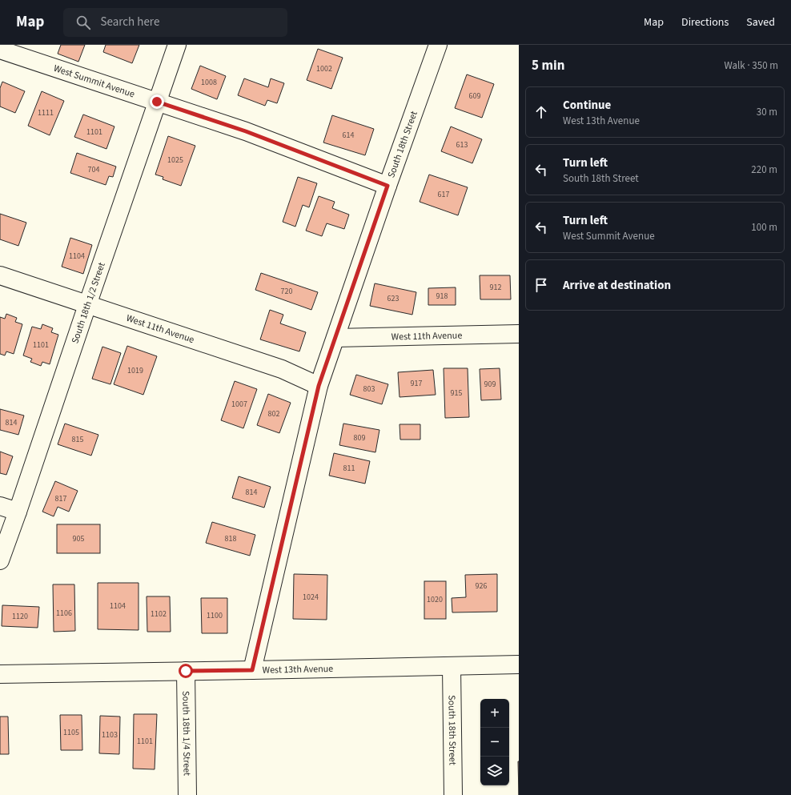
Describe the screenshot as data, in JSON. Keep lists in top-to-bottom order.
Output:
{
  "streets": {
    "street": [
      "West Summit Avenue",
      "South 18th Street",
      "South 18th 1/2 Street",
      "West 11th Avenue",
      "West 13th Avenue",
      "South 18th 1/4 Street"
    ]
  },
  "crossings": [
    ["West Summit Avenue", "South 18th Street"],
    ["West Summit Avenue", "South 18th 1/2 Street"],
    ["South 18th Street", "West 11th Avenue"],
    ["South 18th Street", "West 13th Avenue"],
    ["South 18th 1/2 Street", "West 11th Avenue"],
    ["West 13th Avenue", "South 18th 1/4 Street"]
  ],
  "house_numbers": [
    "1002",
    "1008",
    "609",
    "1111",
    "1101",
    "614",
    "613",
    "1025",
    "704",
    "617",
    "1104",
    "912",
    "720",
    "918",
    "623",
    "1101",
    "1019",
    "917",
    "909",
    "803",
    "915",
    "1007",
    "802",
    "814",
    "809",
    "815",
    "811",
    "814",
    "817",
    "905",
    "818",
    "926",
    "1024",
    "1020",
    "1104",
    "1106",
    "1102",
    "1100",
    "1120",
    "1105",
    "1103",
    "1101"
  ],
  "page": {
    "header": "Map",
    "search": "Search here",
    "nav": ["Map", "Directions", "Saved"],
    "heading": ["5 min", "Walk · 350 m"],
    "list": [
      ["Continue", "West 13th Avenue", "30 m"],
      ["Turn left", "South 18th Street", "220 m"],
      ["Turn left", "West Summit Avenue", "100 m"],
      "Arrive at destination"
    ],
    "map_buttons": ["+", "−"]
  }
}
